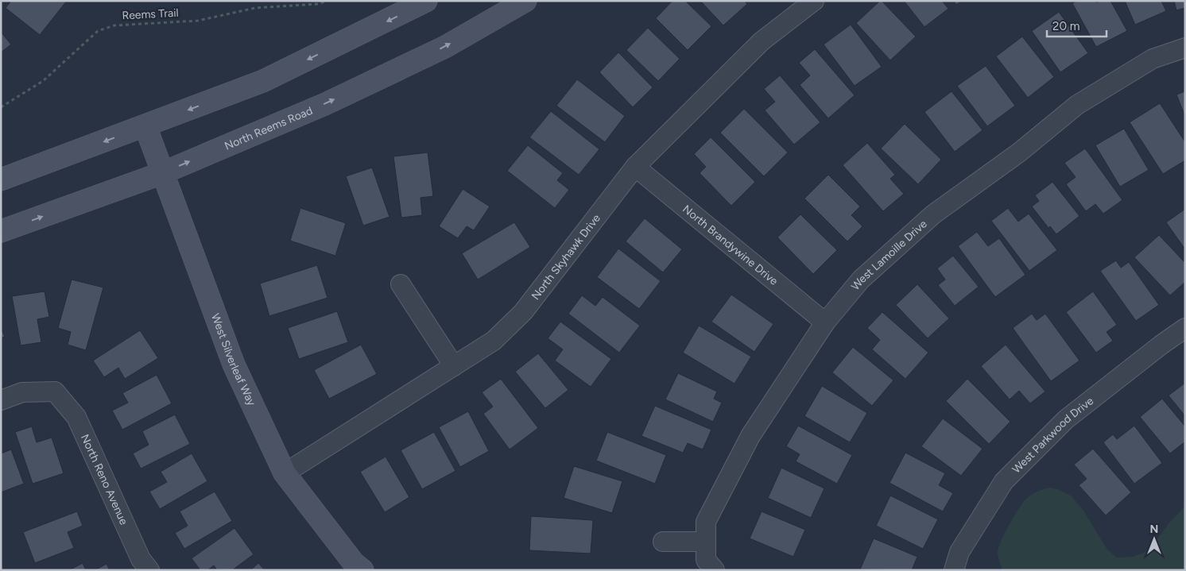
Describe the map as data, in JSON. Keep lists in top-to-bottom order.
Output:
{
  "streets": {
    "main road": ["North Reems Road", "West Silverleaf Way"],
    "street": [
      "North Brandywine Drive",
      "West Lamoille Drive",
      "North Skyhawk Drive",
      "West Parkwood Drive",
      "North Reno Avenue"
    ],
    "path": ["Reems Trail"]
  },
  "crossings": [
    ["North Reems Road", "West Silverleaf Way"],
    ["North Brandywine Drive", "West Lamoille Drive"],
    ["North Brandywine Drive", "North Skyhawk Drive"],
    ["North Skyhawk Drive", "West Silverleaf Way"]
  ],
  "scale_bar": "20 m",
  "north": "top"
}
